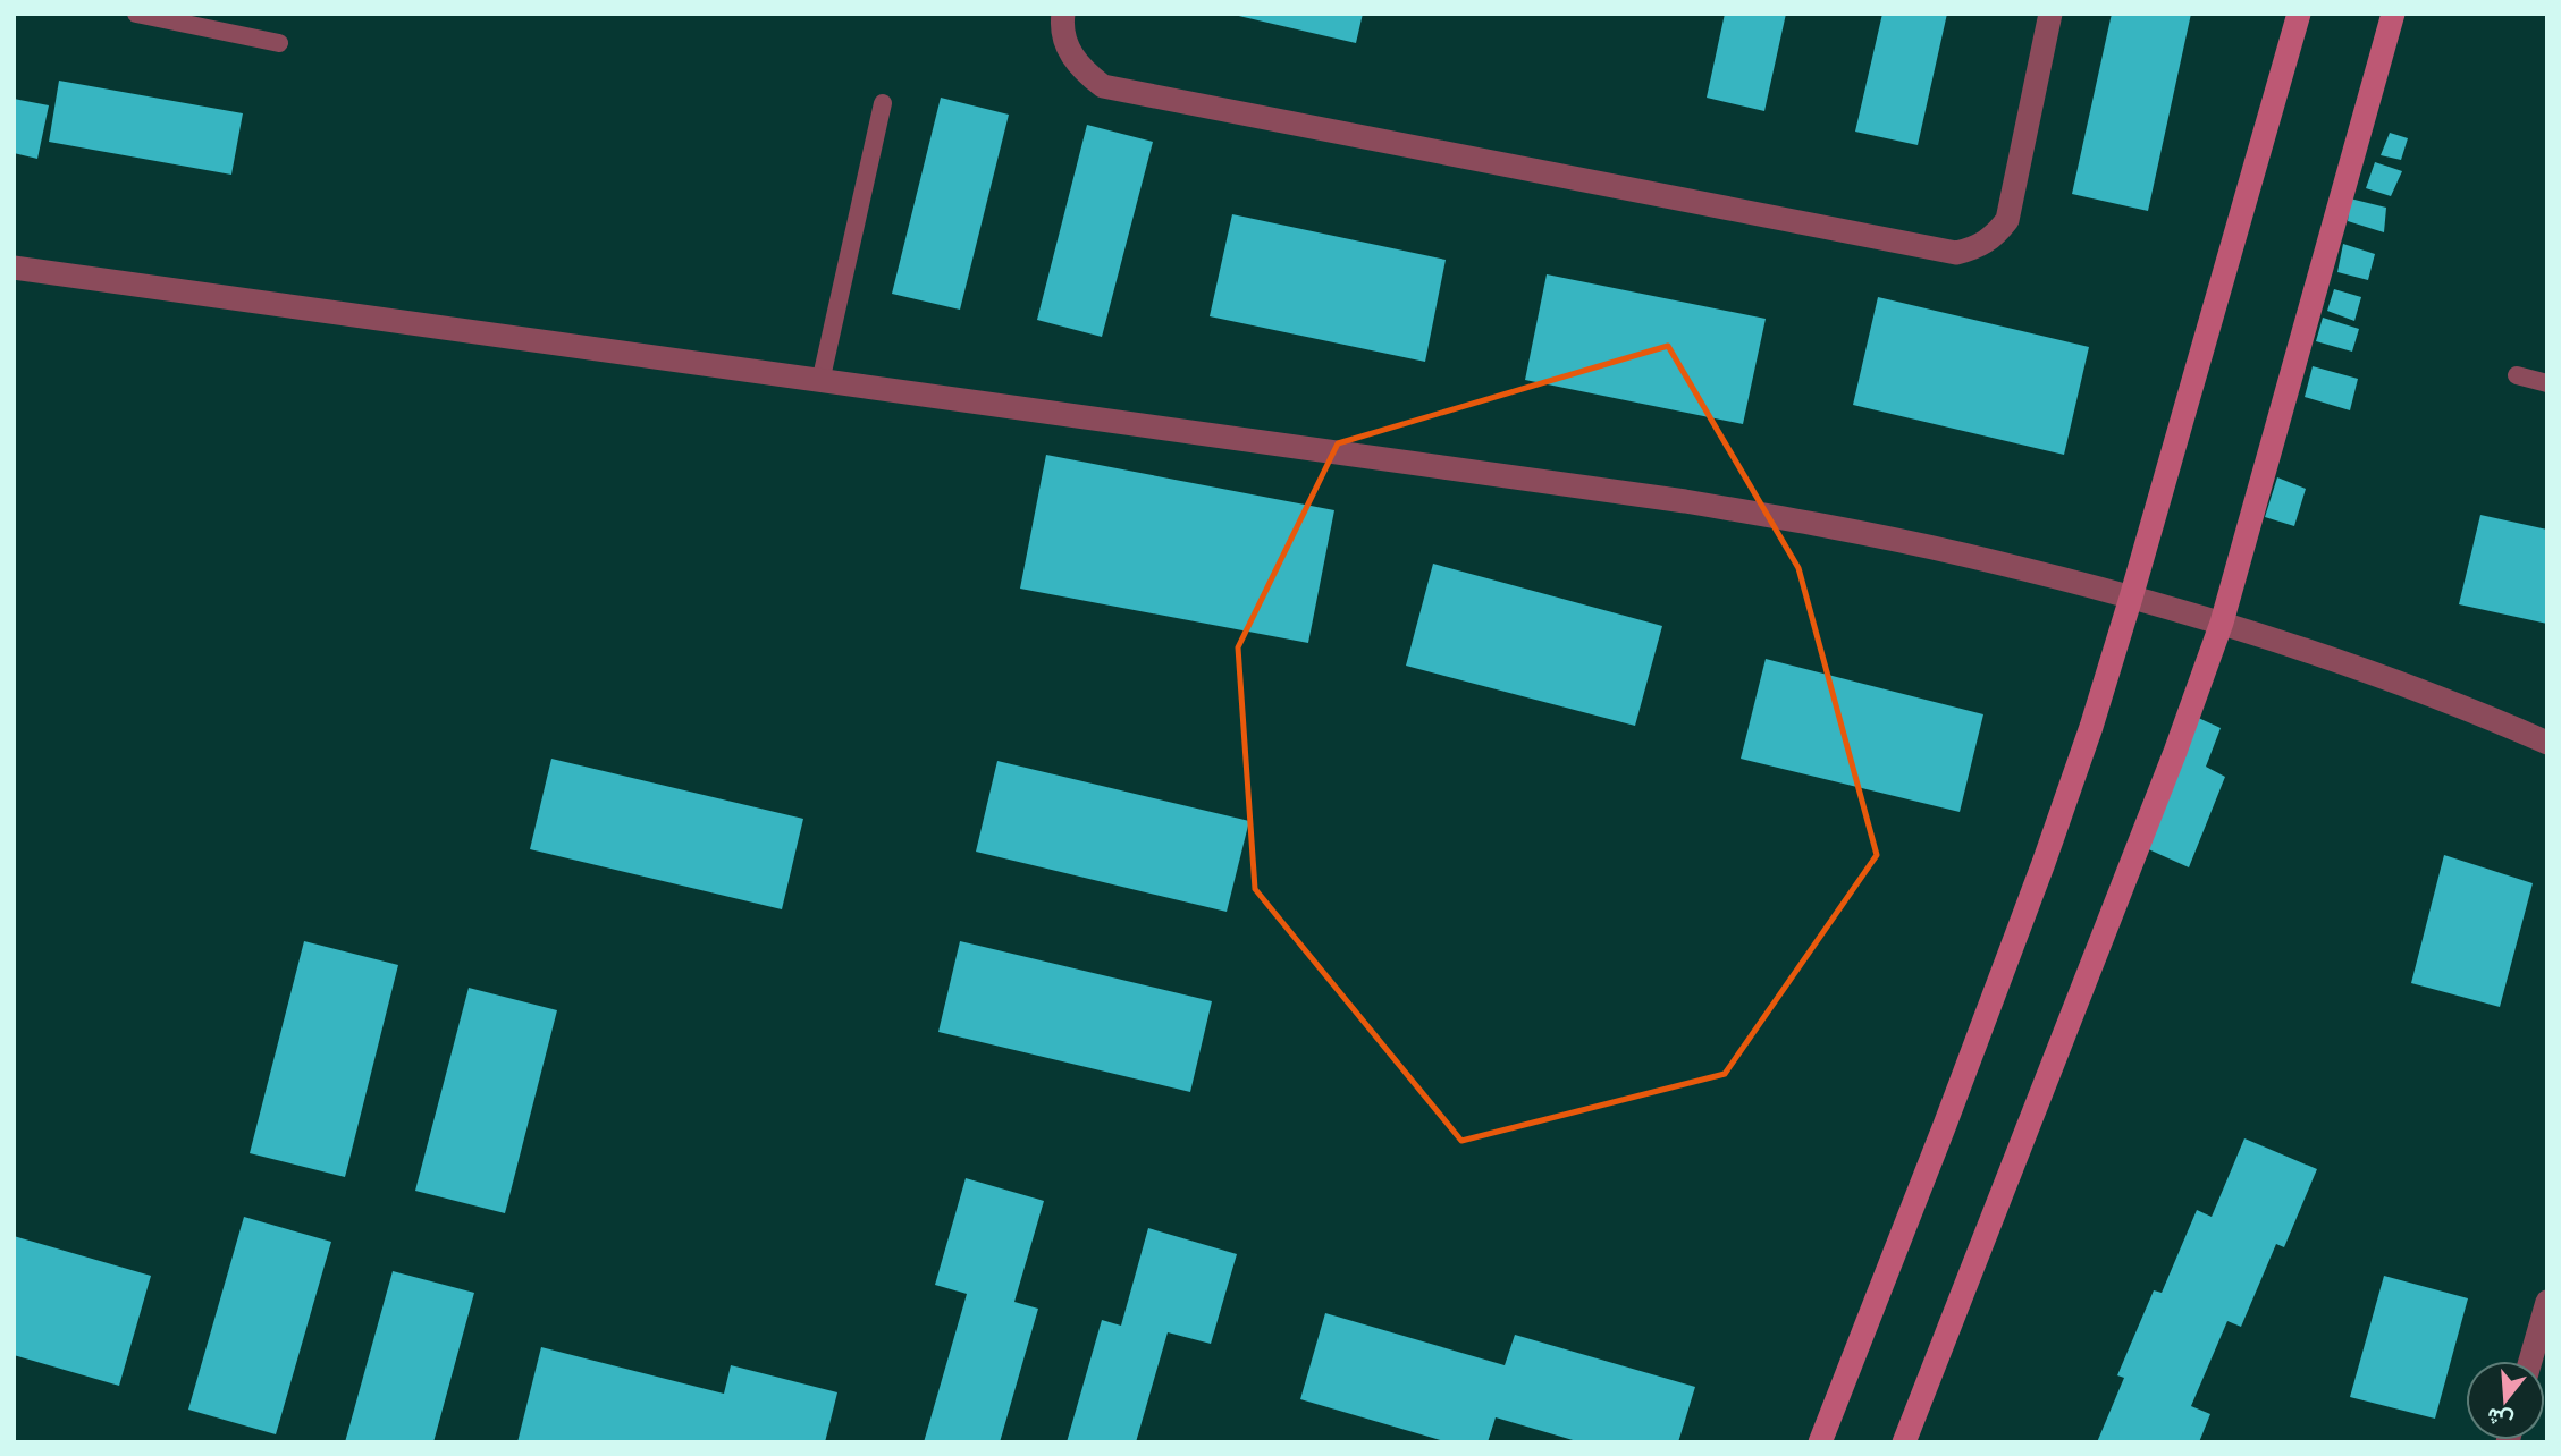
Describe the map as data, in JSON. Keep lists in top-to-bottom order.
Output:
{
  "north": "bottom"
}
